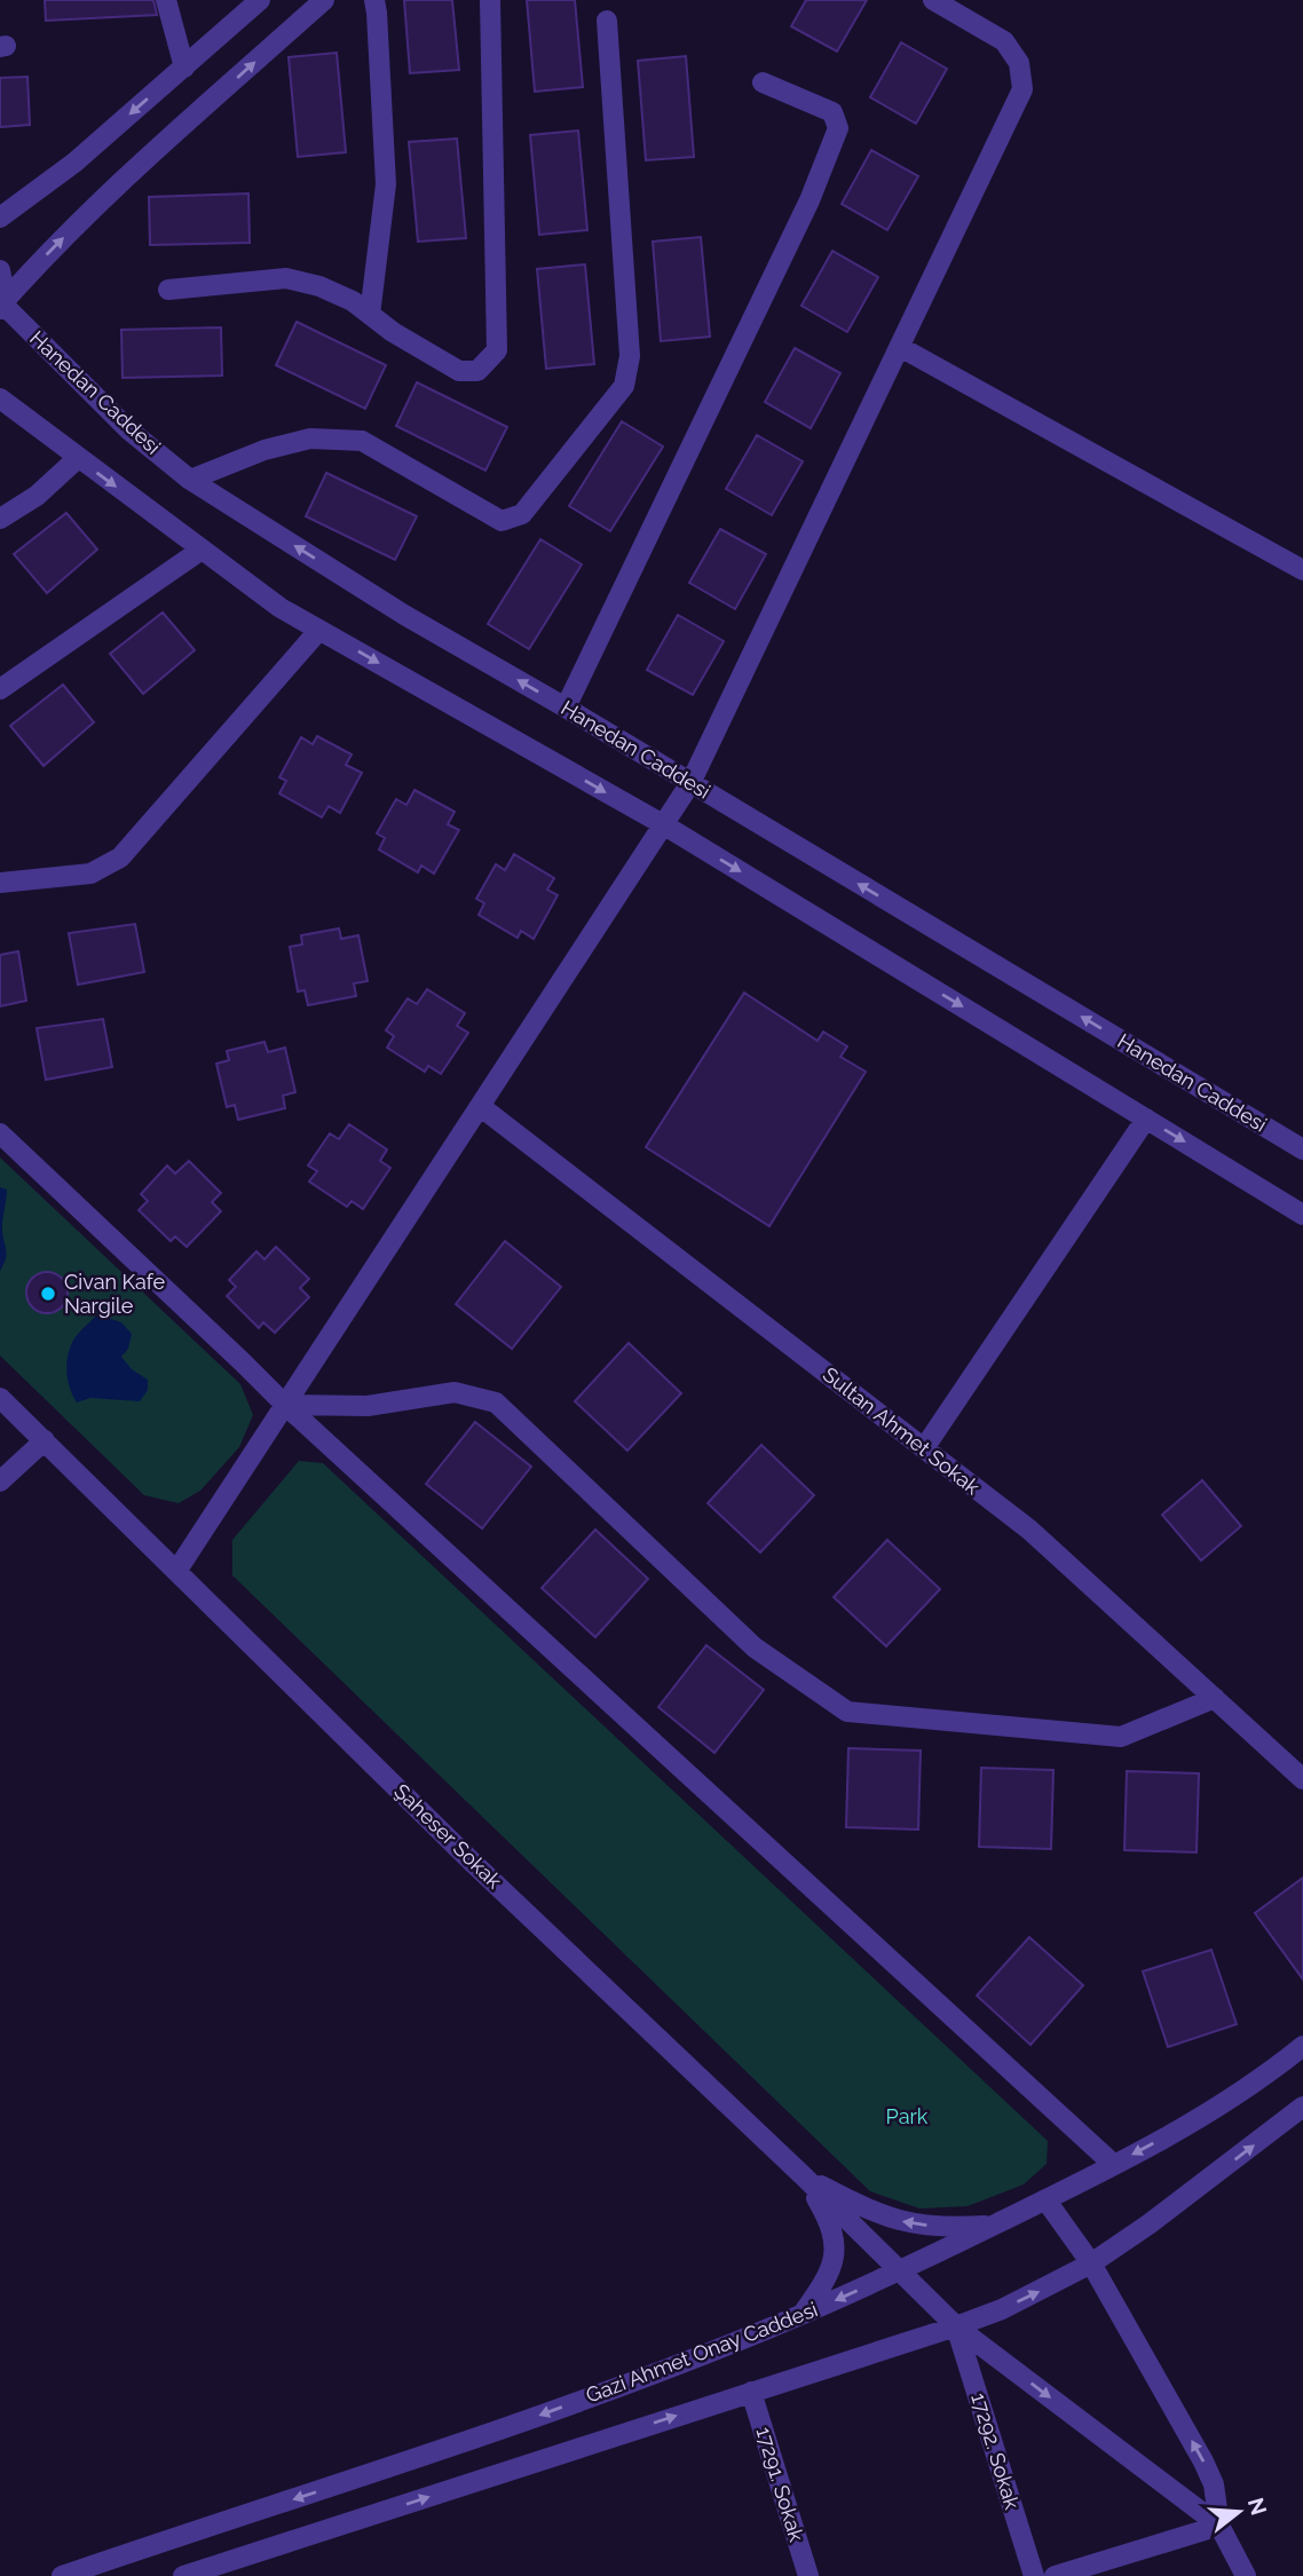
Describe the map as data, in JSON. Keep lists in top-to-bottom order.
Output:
{
  "streets": {
    "street": [
      "Hanedan Caddesi",
      "Sultan Ahmet Sokak",
      "Şaheser Sokak",
      "Gazi Ahmet Onay Caddesi",
      "17292. Sokak",
      "17291. Sokak"
    ]
  },
  "crossings": [
    ["Şaheser Sokak", "Gazi Ahmet Onay Caddesi"],
    ["Şaheser Sokak", "17292. Sokak"]
  ],
  "parks": ["Park"],
  "places": ["Civan Kafe Nargile"],
  "north": "right"
}
